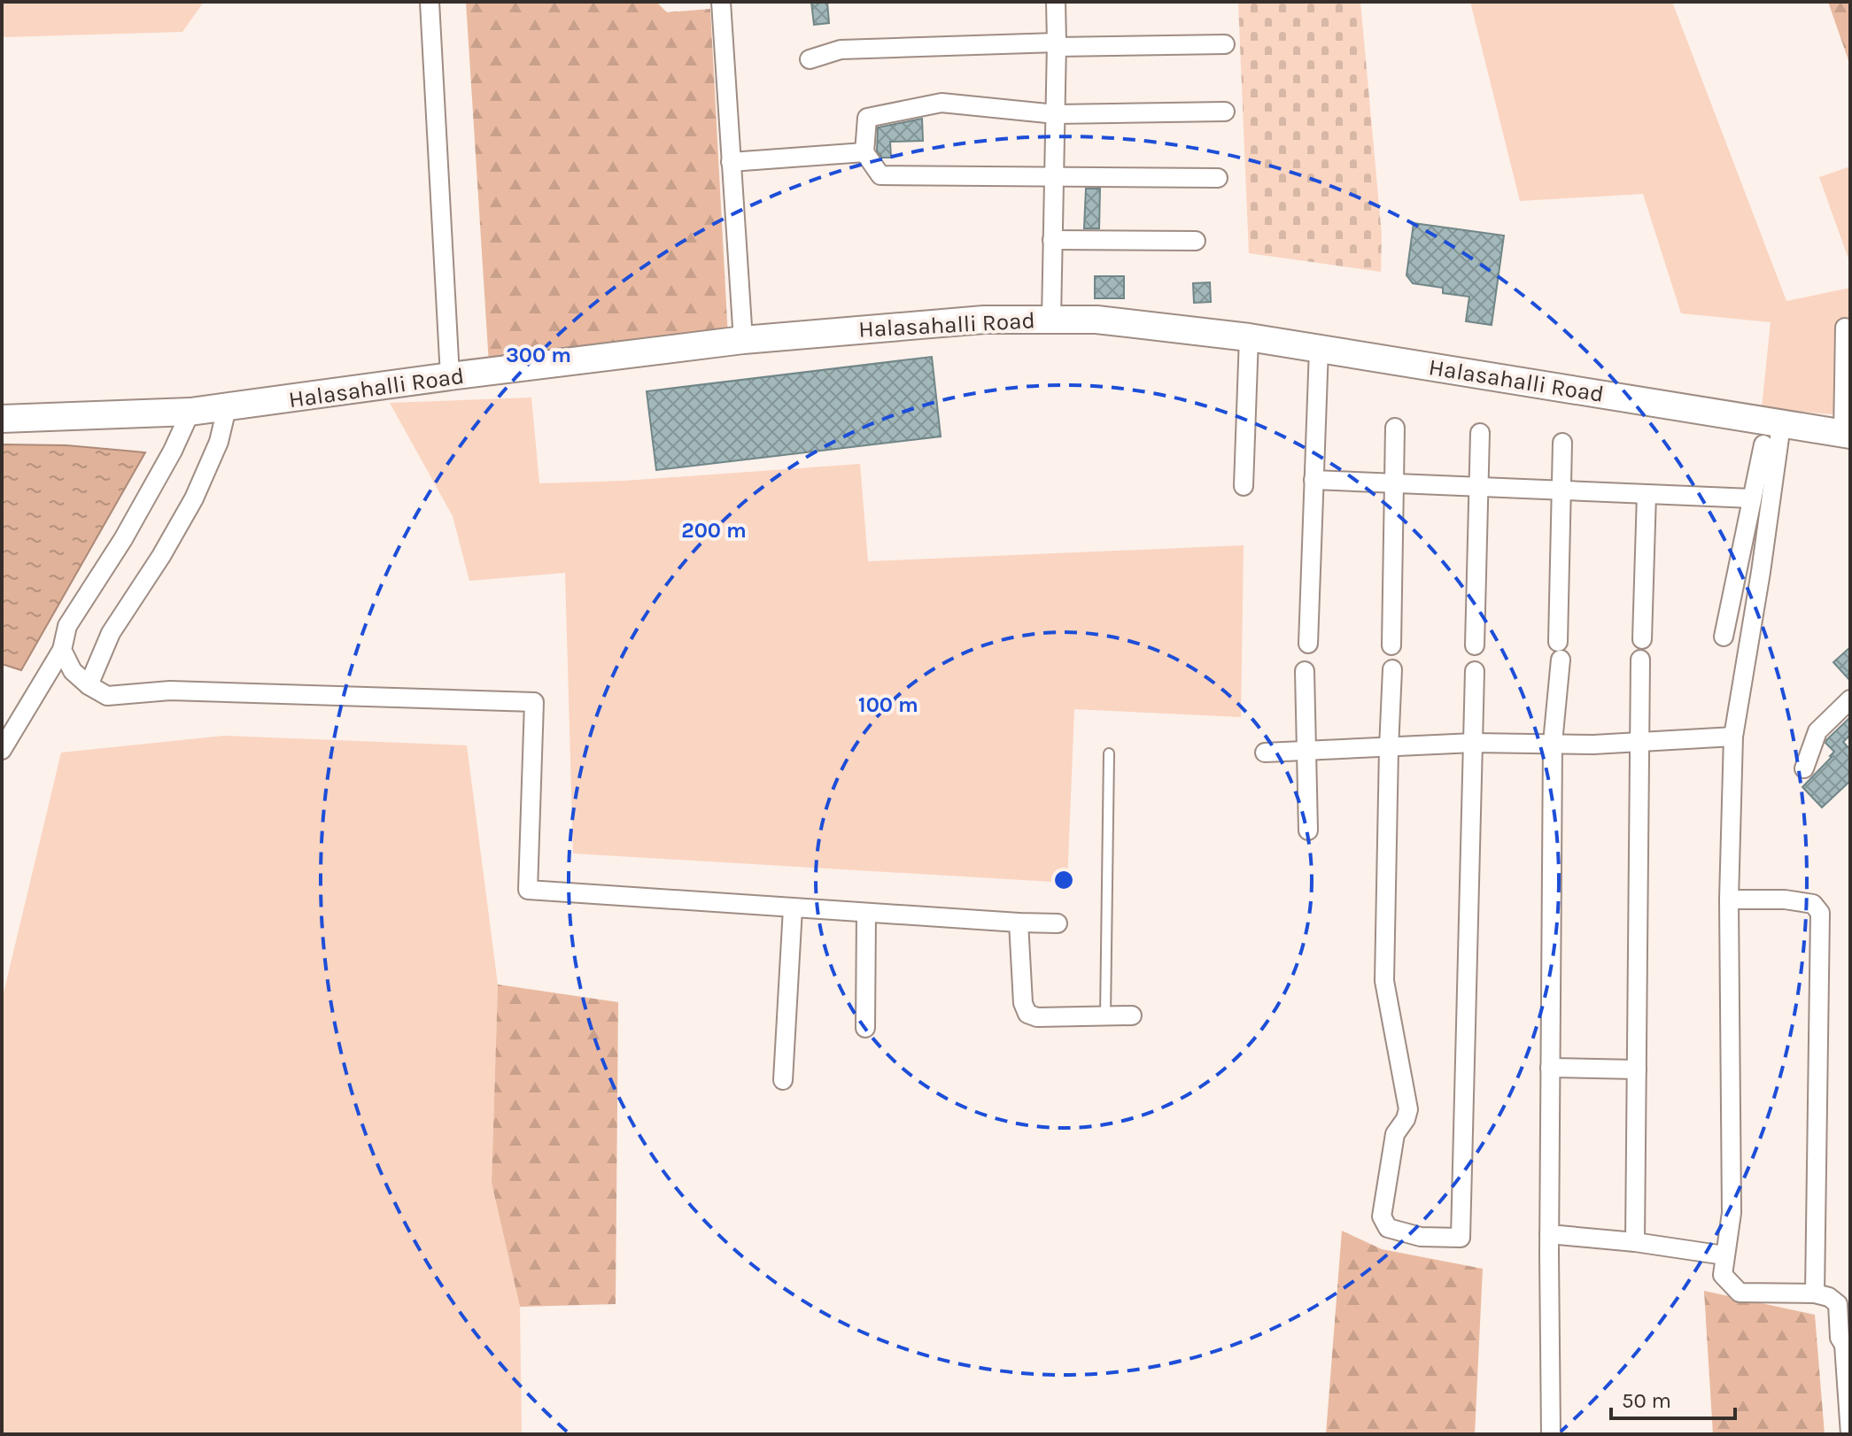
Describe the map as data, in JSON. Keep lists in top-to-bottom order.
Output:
{
  "streets": {
    "main road": ["Halasahalli Road"]
  },
  "scale_bar": "50 m",
  "rings": ["300 m", "200 m", "100 m"]
}
